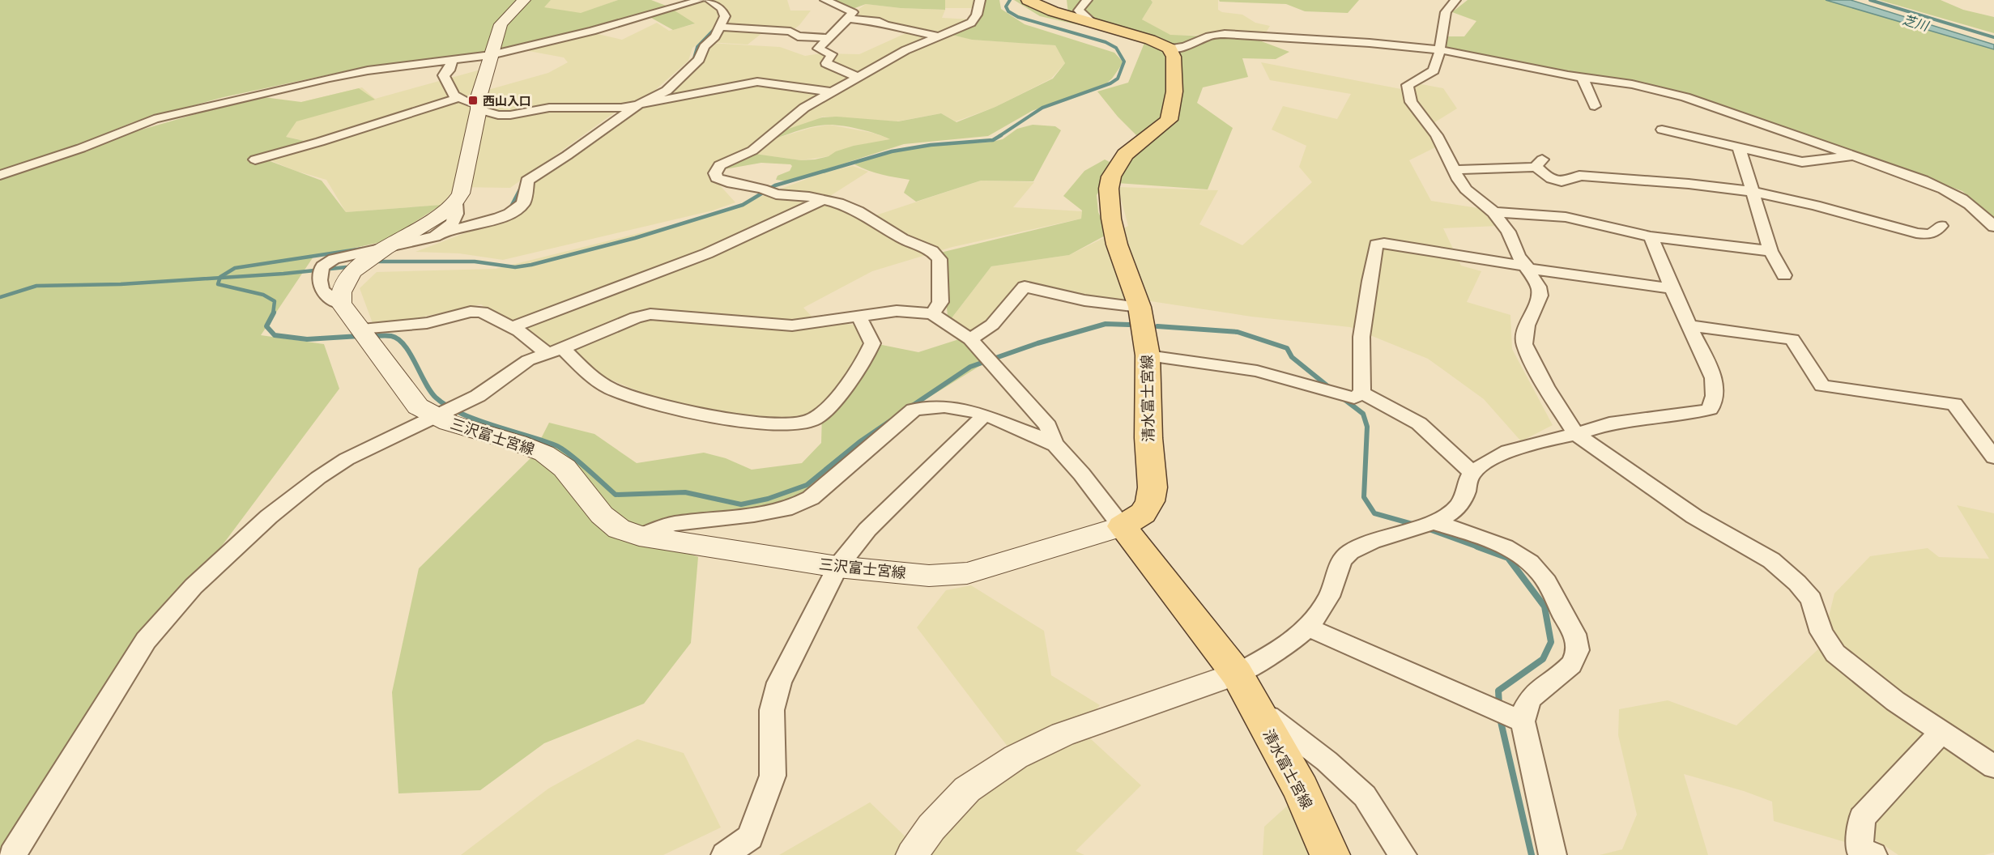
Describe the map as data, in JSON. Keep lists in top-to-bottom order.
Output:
{
  "streets": {
    "main road": ["清水富士宮線", "三沢富士宮線"]
  },
  "crossings": [
    ["清水富士宮線", "三沢富士宮線"]
  ],
  "water": ["芝川"],
  "places": {
    "transit": ["西山入口"]
  }
}
